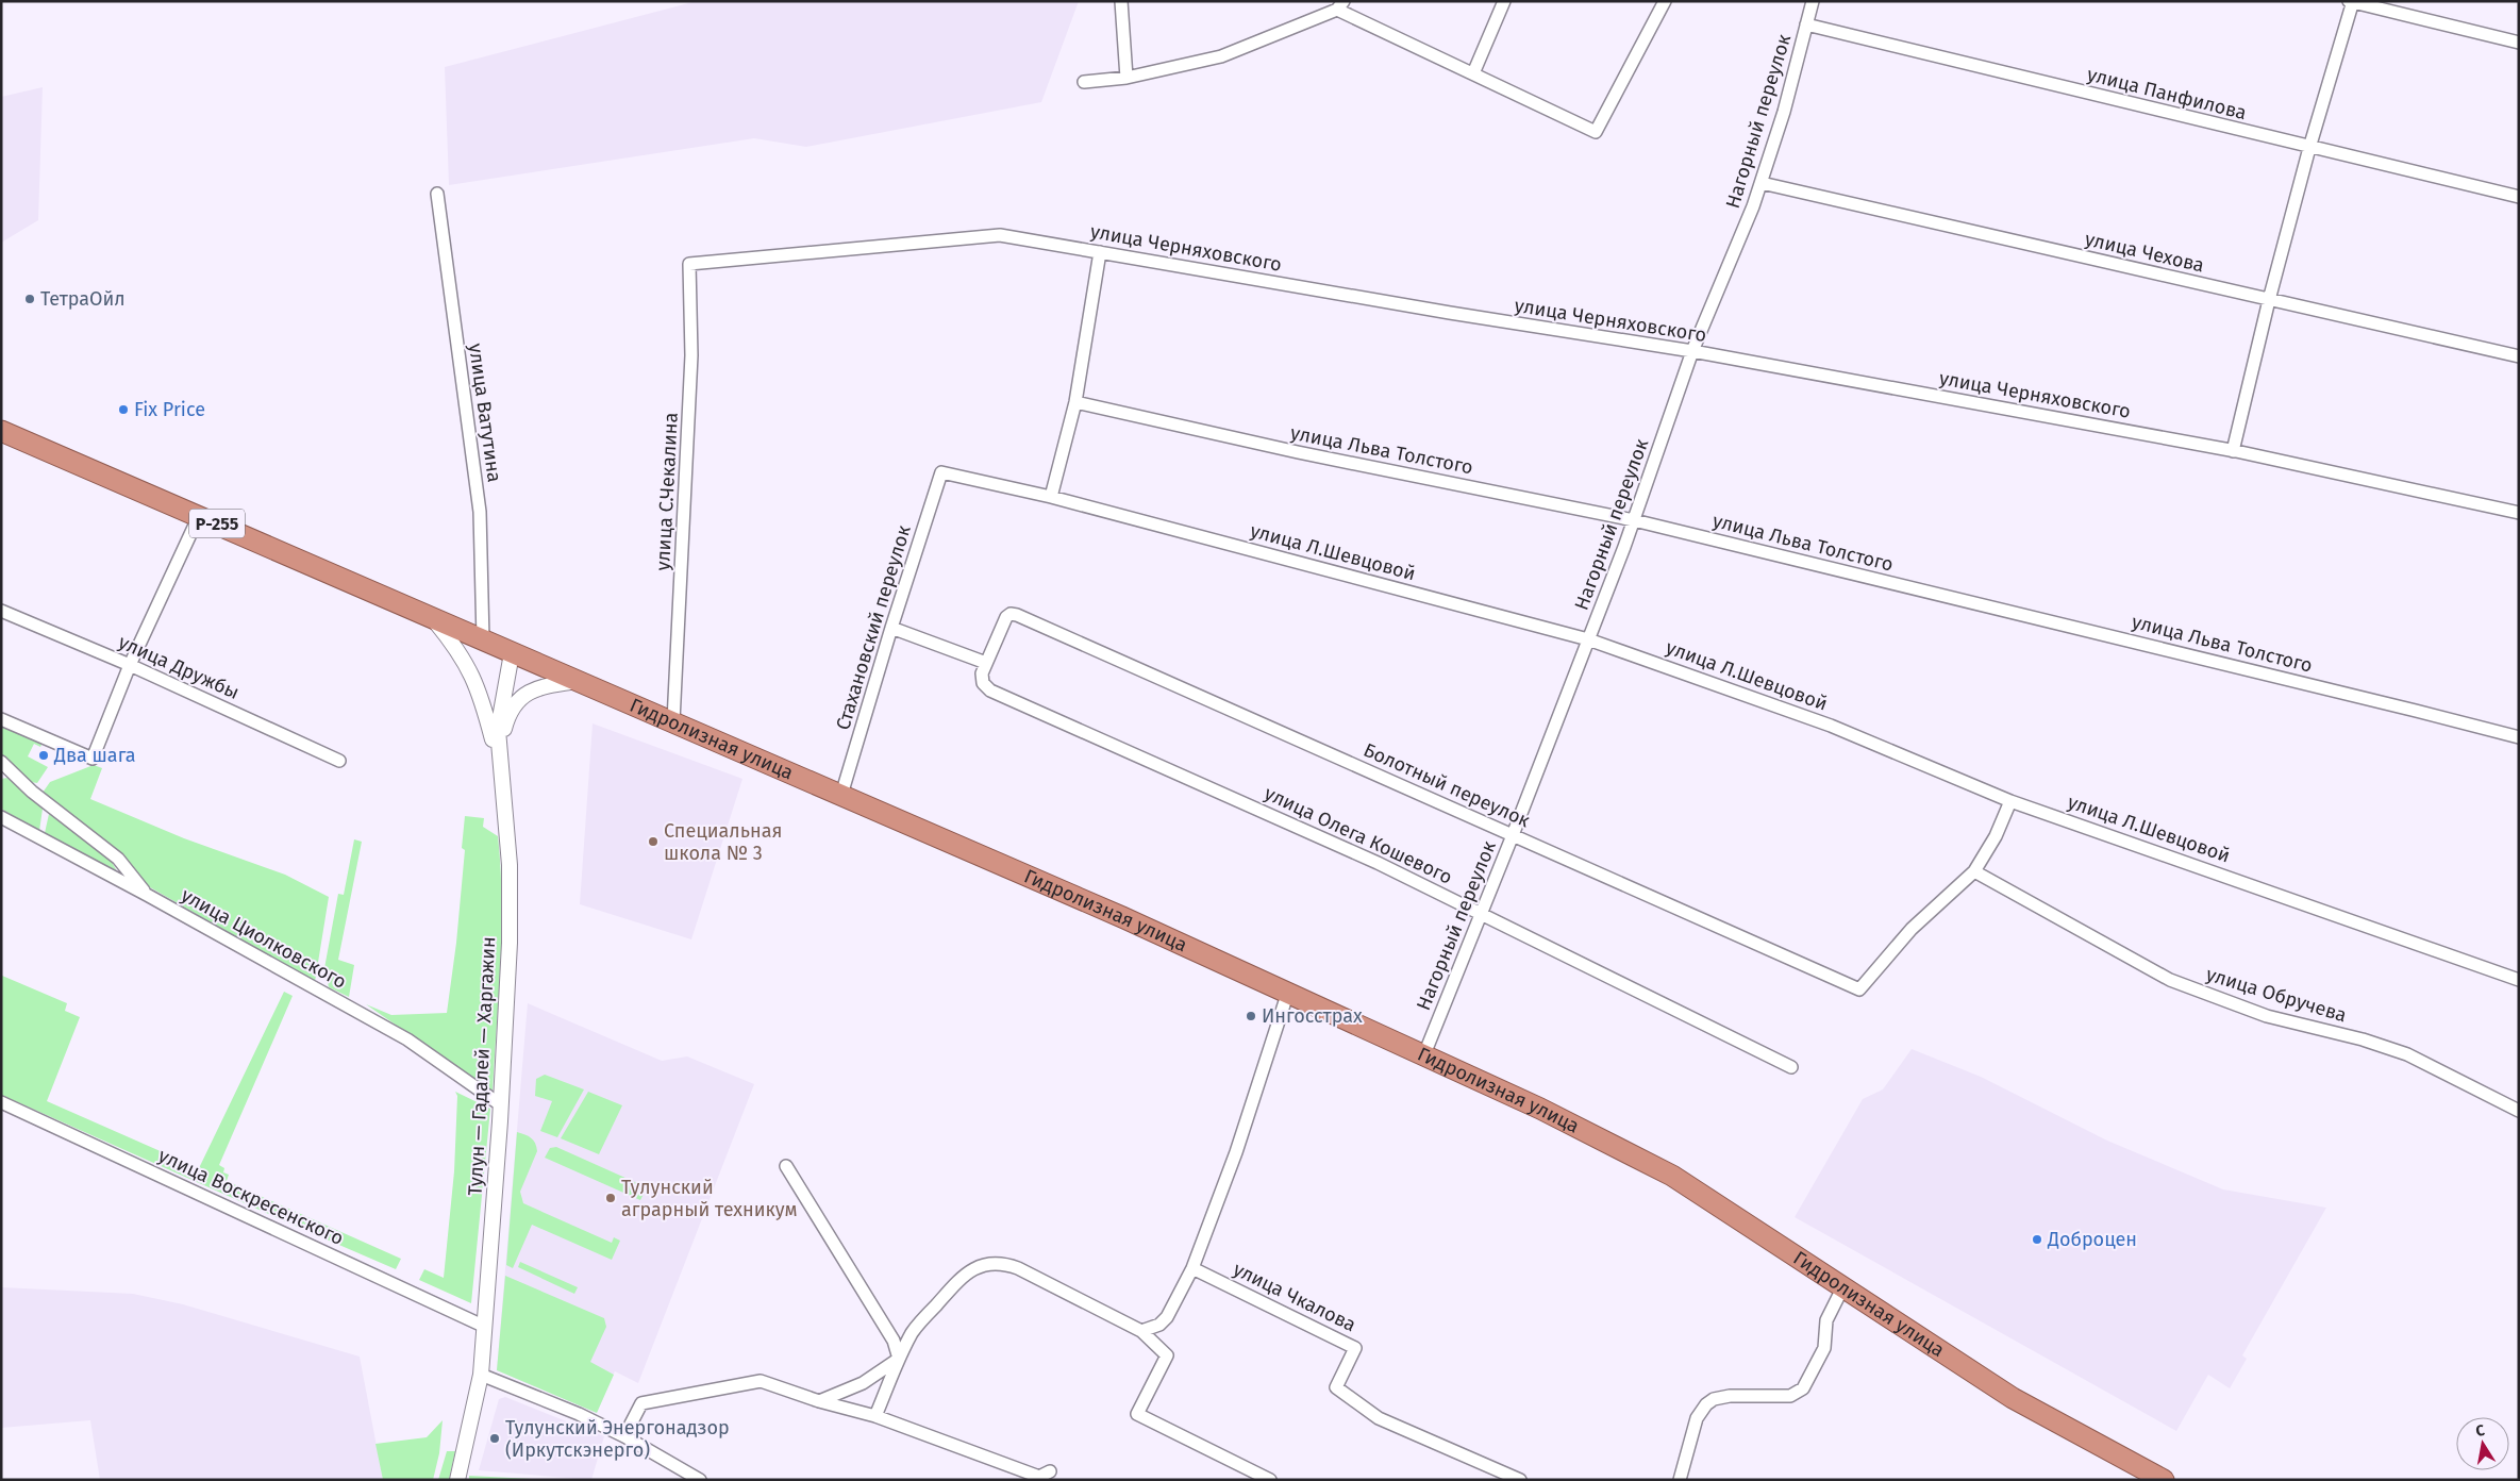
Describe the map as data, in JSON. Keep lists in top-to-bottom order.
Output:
{
  "streets": {
    "highway": ["Р-255", "Гидролизная улица"],
    "street": [
      "улица Панфилова",
      "Нагорный переулок",
      "улица Черняховского",
      "улица Чехова",
      "улица Ватутина",
      "улица Льва Толстого",
      "улица С.Чекалина",
      "улица Л.Шевцовой",
      "Стахановский переулок",
      "улица Дружбы",
      "Болотный переулок",
      "улица Олега Кошевого",
      "улица Циолковского",
      "улица Обручева",
      "Тулун — Гадалей — Харгажин",
      "улица Воскресенского",
      "улица Чкалова"
    ]
  },
  "crossings": [
    ["улица Панфилова", "Нагорный переулок"],
    ["Нагорный переулок", "улица Черняховского"],
    ["Нагорный переулок", "улица Чехова"],
    ["Нагорный переулок", "улица Льва Толстого"],
    ["Нагорный переулок", "улица Л.Шевцовой"],
    ["Нагорный переулок", "Гидролизная улица"],
    ["Нагорный переулок", "Болотный переулок"],
    ["Нагорный переулок", "улица Олега Кошевого"],
    ["улица Черняховского", "улица С.Чекалина"],
    ["улица Ватутина", "Гидролизная улица"],
    ["улица С.Чекалина", "Гидролизная улица"],
    ["улица Л.Шевцовой", "Стахановский переулок"],
    ["Стахановский переулок", "Гидролизная улица"],
    ["Гидролизная улица", "Тулун — Гадалей — Харгажин"],
    ["Болотный переулок", "улица Олега Кошевого"],
    ["Болотный переулок", "улица Обручева"],
    ["улица Циолковского", "Тулун — Гадалей — Харгажин"],
    ["Тулун — Гадалей — Харгажин", "улица Воскресенского"]
  ],
  "places": [
    "ТетраОйл",
    "Fix Price",
    "Два шага",
    "Специальная школа № 3",
    "Ингосстрах",
    "Тулунский аграрный техникум",
    "Доброцен",
    "Тулунский Энергонадзор (Иркутскэнерго)"
  ],
  "north": "top"
}
